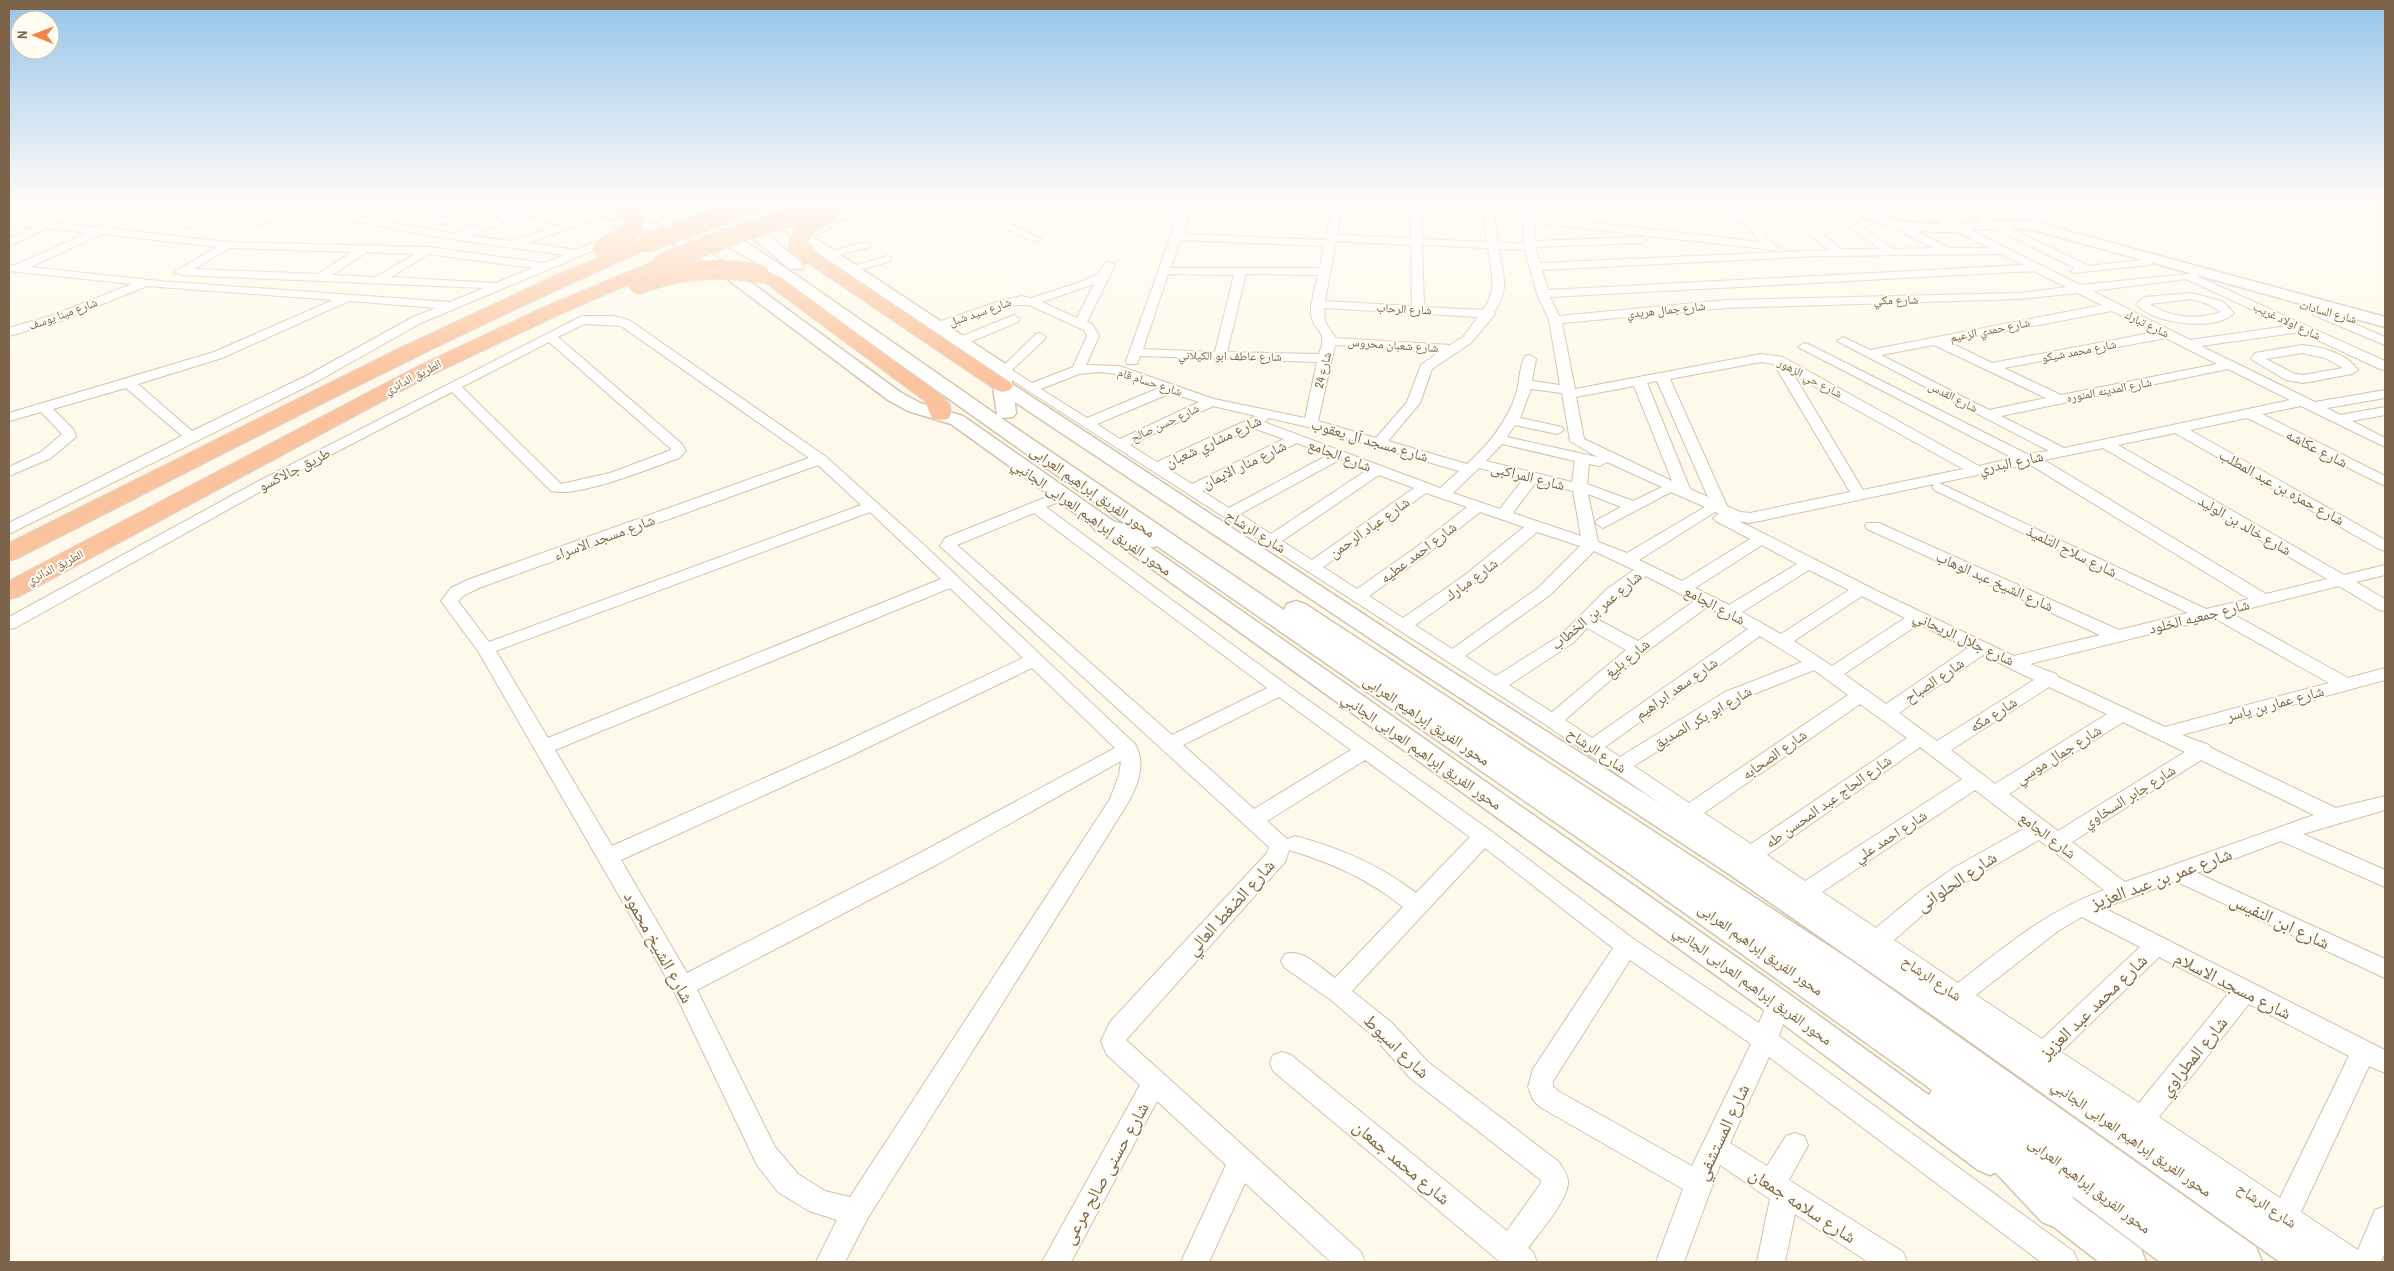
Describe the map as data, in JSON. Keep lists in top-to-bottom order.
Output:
{
  "streets": {
    "highway": ["الطريق الدائري"],
    "main road": ["محور الفريق إبراهيم العرابى"],
    "street": [
      "شارع مكي",
      "شارع الرحاب",
      "شارع جمال هريدي",
      "شارع سيد شبل",
      "شارع السادات",
      "شارع مينا يوسف",
      "شارع اولاد غريب",
      "شارع تبارك",
      "شارع حمدي الزعيم",
      "شارع شعبان محروس",
      "شارع محمد شيكو",
      "شارع عاطف ابو الكيلاني",
      "شارع 24",
      "شارع حي الزهور",
      "شارع حسام قام",
      "شارع المدينه المنوره",
      "شارع القدس",
      "شارع حسن صالح",
      "شارع مسجد آل يعقوب",
      "شارع مشاري شعبان",
      "شارع عكاشه",
      "شارع الجامع",
      "شارع البدري",
      "شارع منار الايمان",
      "طريق جالاكسو",
      "شارع المراكبى",
      "شارع حمزه بن عبد المطلب",
      "محور الفريق إبراهيم العرابى الجانبي",
      "شارع خالد بن الوليد",
      "شارع عباد الرحمن",
      "شارع الرشاح",
      "شارع مسجد الاسراء",
      "شارع سلاح التلميذ",
      "شارع احمد عطيه",
      "شارع مبارك",
      "شارع الشيخ عبد الوهاب",
      "شارع عمر بن الخطاب",
      "شارع جمعيه الخلود",
      "شارع جلال الريحاني",
      "شارع بليغ",
      "شارع الصباح",
      "شارع سعد ابراهيم",
      "شارع عمار بن ياسر",
      "شارع مكه",
      "شارع ابو بكر الصديق",
      "شارع الصحابه",
      "شارع جمال موسي",
      "شارع جابر السخاوي",
      "شارع الحاج عبد المحسن طه",
      "شارع احمد علي",
      "شارع عمر بن عبد العزيز",
      "شارع الحلوانى",
      "شارع الضغط العالي",
      "شارع ابن النفيس",
      "شارع الشيخ محمود",
      "شارع مسجد الاسلام",
      "شارع محمد عبد العزيز",
      "شارع اسيوط",
      "شارع المطراوي",
      "شارع المستشفي",
      "شارع محمد جمعان",
      "شارع حسنى صالح مرعى",
      "شارع سلامه جمعان"
    ]
  },
  "crossings": [
    ["شارع مكي", "شارع جمال هريدي"],
    ["شارع مكي", "شارع السادات"],
    ["شارع مكي", "شارع اولاد غريب"],
    ["شارع مكي", "شارع تبارك"],
    ["شارع الرحاب", "شارع 24"],
    ["شارع سيد شبل", "شارع الرشاح"],
    ["شارع السادات", "شارع اولاد غريب"],
    ["شارع تبارك", "شارع حمدي الزعيم"],
    ["شارع تبارك", "شارع محمد شيكو"],
    ["شارع تبارك", "شارع المدينه المنوره"],
    ["شارع تبارك", "شارع البدري"],
    ["شارع حمدي الزعيم", "شارع القدس"],
    ["شارع شعبان محروس", "شارع 24"],
    ["شارع عاطف ابو الكيلاني", "شارع 24"],
    ["شارع 24", "شارع مسجد آل يعقوب"],
    ["شارع حي الزهور", "شارع البدري"],
    ["شارع حسام قام", "شارع حسن صالح"],
    ["شارع حسام قام", "شارع مسجد آل يعقوب"],
    ["شارع حسام قام", "شارع مشاري شعبان"],
    ["شارع حسام قام", "شارع الرشاح"],
    ["شارع المدينه المنوره", "شارع القدس"],
    ["شارع القدس", "شارع البدري"],
    ["شارع حسن صالح", "شارع الرشاح"],
    ["شارع مسجد آل يعقوب", "شارع مشاري شعبان"],
    ["شارع مسجد آل يعقوب", "شارع المراكبى"],
    ["شارع مشاري شعبان", "شارع الجامع"],
    ["شارع مشاري شعبان", "شارع الرشاح"],
    ["شارع عكاشه", "شارع البدري"],
    ["شارع الجامع", "شارع منار الايمان"],
    ["شارع الجامع", "شارع عباد الرحمن"],
    ["شارع الجامع", "شارع احمد عطيه"],
    ["شارع الجامع", "شارع مبارك"],
    ["شارع الجامع", "شارع عمر بن الخطاب"],
    ["شارع الجامع", "شارع بليغ"],
    ["شارع الجامع", "شارع الصباح"],
    ["شارع الجامع", "شارع سعد ابراهيم"],
    ["شارع الجامع", "شارع مكه"],
    ["شارع الجامع", "شارع ابو بكر الصديق"],
    ["شارع الجامع", "شارع الصحابه"],
    ["شارع الجامع", "شارع جمال موسي"],
    ["شارع الجامع", "شارع جابر السخاوي"],
    ["شارع الجامع", "شارع الحاج عبد المحسن طه"],
    ["شارع الجامع", "شارع احمد علي"],
    ["شارع الجامع", "شارع عمر بن عبد العزيز"],
    ["شارع الجامع", "شارع الحلوانى"],
    ["شارع البدري", "شارع حمزه بن عبد المطلب"],
    ["شارع البدري", "شارع خالد بن الوليد"],
    ["شارع البدري", "شارع جلال الريحاني"],
    ["شارع منار الايمان", "شارع الرشاح"],
    ["طريق جالاكسو", "شارع مسجد الاسراء"],
    ["محور الفريق إبراهيم العرابى", "محور الفريق إبراهيم العرابى الجانبي"],
    ["محور الفريق إبراهيم العرابى", "شارع الرشاح"],
    ["محور الفريق إبراهيم العرابى الجانبي", "شارع الرشاح"],
    ["محور الفريق إبراهيم العرابى الجانبي", "شارع الحاج عبد المحسن طه"],
    ["محور الفريق إبراهيم العرابى الجانبي", "شارع محمد عبد العزيز"],
    ["محور الفريق إبراهيم العرابى الجانبي", "شارع المستشفي"],
    ["شارع خالد بن الوليد", "شارع جمعيه الخلود"],
    ["شارع عباد الرحمن", "شارع الرشاح"],
    ["شارع الرشاح", "شارع احمد عطيه"],
    ["شارع الرشاح", "شارع مبارك"],
    ["شارع الرشاح", "شارع عمر بن الخطاب"],
    ["شارع الرشاح", "شارع بليغ"],
    ["شارع الرشاح", "شارع سعد ابراهيم"],
    ["شارع الرشاح", "شارع ابو بكر الصديق"],
    ["شارع الرشاح", "شارع الصحابه"],
    ["شارع الرشاح", "شارع الحاج عبد المحسن طه"],
    ["شارع الرشاح", "شارع احمد علي"],
    ["شارع الرشاح", "شارع عمر بن عبد العزيز"],
    ["شارع الرشاح", "شارع الحلوانى"],
    ["شارع الرشاح", "شارع محمد عبد العزيز"],
    ["شارع الرشاح", "شارع المطراوي"],
    ["شارع مسجد الاسراء", "شارع الشيخ محمود"],
    ["شارع سلاح التلميذ", "شارع جمعيه الخلود"],
    ["شارع سلاح التلميذ", "شارع عمار بن ياسر"],
    ["شارع الشيخ عبد الوهاب", "شارع جمعيه الخلود"],
    ["شارع جمعيه الخلود", "شارع جلال الريحاني"],
    ["شارع جلال الريحاني", "شارع الصباح"],
    ["شارع جلال الريحاني", "شارع عمار بن ياسر"],
    ["شارع جلال الريحاني", "شارع مكه"],
    ["شارع جلال الريحاني", "شارع جمال موسي"],
    ["شارع جلال الريحاني", "شارع جابر السخاوي"],
    ["شارع جلال الريحاني", "شارع عمر بن عبد العزيز"],
    ["شارع جابر السخاوي", "شارع الحلوانى"],
    ["شارع عمر بن عبد العزيز", "شارع ابن النفيس"],
    ["شارع عمر بن عبد العزيز", "شارع مسجد الاسلام"],
    ["شارع الضغط العالي", "شارع حسنى صالح مرعى"],
    ["شارع مسجد الاسلام", "شارع محمد عبد العزيز"],
    ["شارع مسجد الاسلام", "شارع المطراوي"],
    ["شارع اسيوط", "شارع محمد جمعان"],
    ["شارع المستشفي", "شارع سلامه جمعان"]
  ],
  "north": "left"
}
